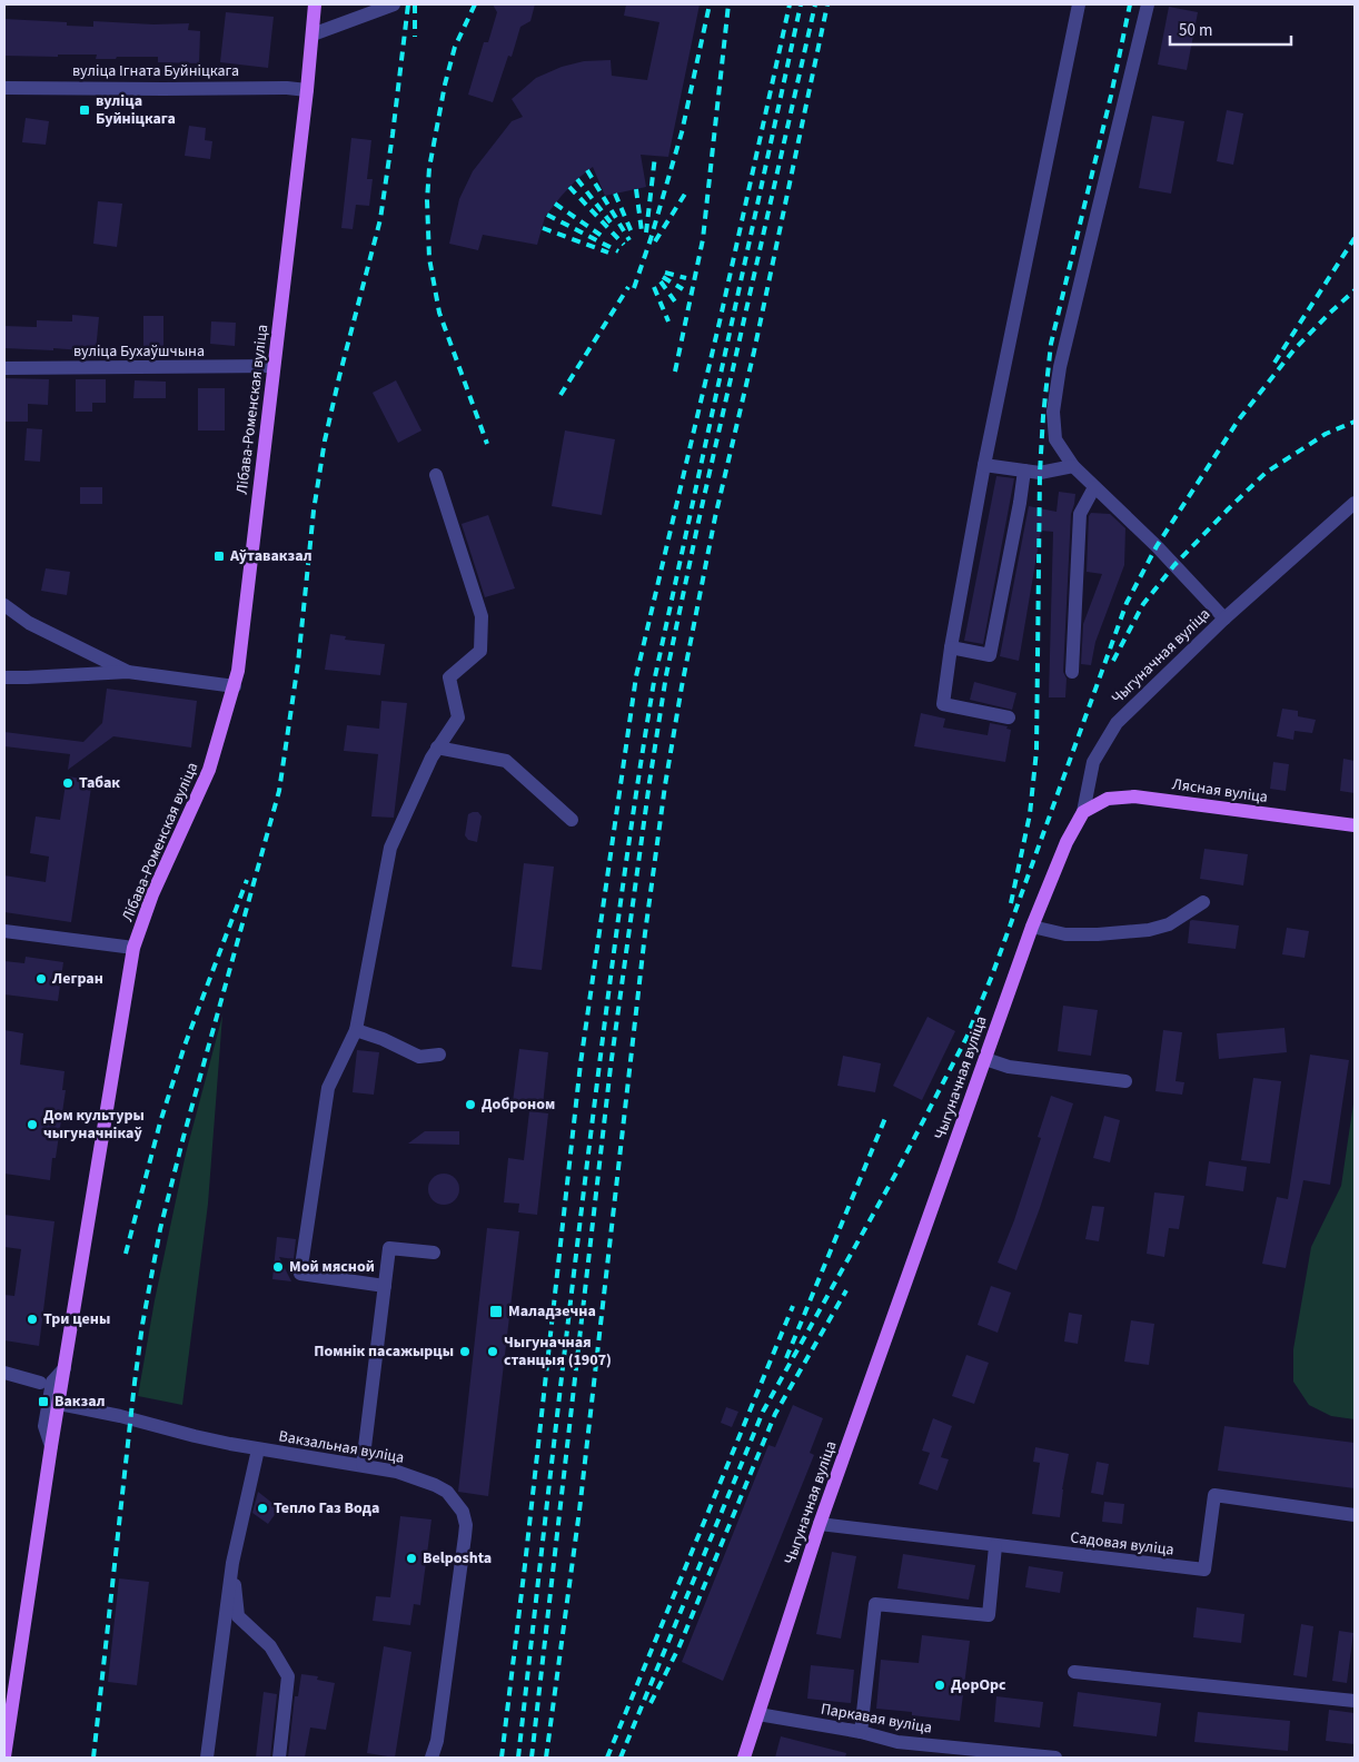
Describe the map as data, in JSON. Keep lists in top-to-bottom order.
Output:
{
  "streets": {
    "main road": ["Лібава-Роменская вуліца", "Чыгуначная вуліца", "Лясная вуліца"],
    "street": [
      "вуліца Ігната Буйніцкага",
      "вуліца Бухаўшчына",
      "Вакзальная вуліца",
      "Садовая вуліца",
      "Паркавая вуліца"
    ]
  },
  "crossings": [
    ["вуліца Ігната Буйніцкага", "Лібава-Роменская вуліца"],
    ["вуліца Бухаўшчына", "Лібава-Роменская вуліца"],
    ["Лібава-Роменская вуліца", "Вакзальная вуліца"],
    ["Чыгуначная вуліца", "Лясная вуліца"],
    ["Чыгуначная вуліца", "Садовая вуліца"],
    ["Чыгуначная вуліца", "Паркавая вуліца"]
  ],
  "places": {
    "transit": [
      "вуліца Буйніцкага",
      "Аўтавакзал",
      "Маладзечна",
      "Вакзал"
    ],
    "other": [
      "Табак",
      "Легран",
      "Доброном",
      "Дом культуры чыгуначнікаў",
      "Мой мясной",
      "Три цены",
      "Помнік пасажырцы",
      "Чыгуначная станцыя (1907)",
      "Тепло Газ Вода",
      "Belposhta",
      "ДорОрс"
    ]
  },
  "scale_bar": "50 m"
}
